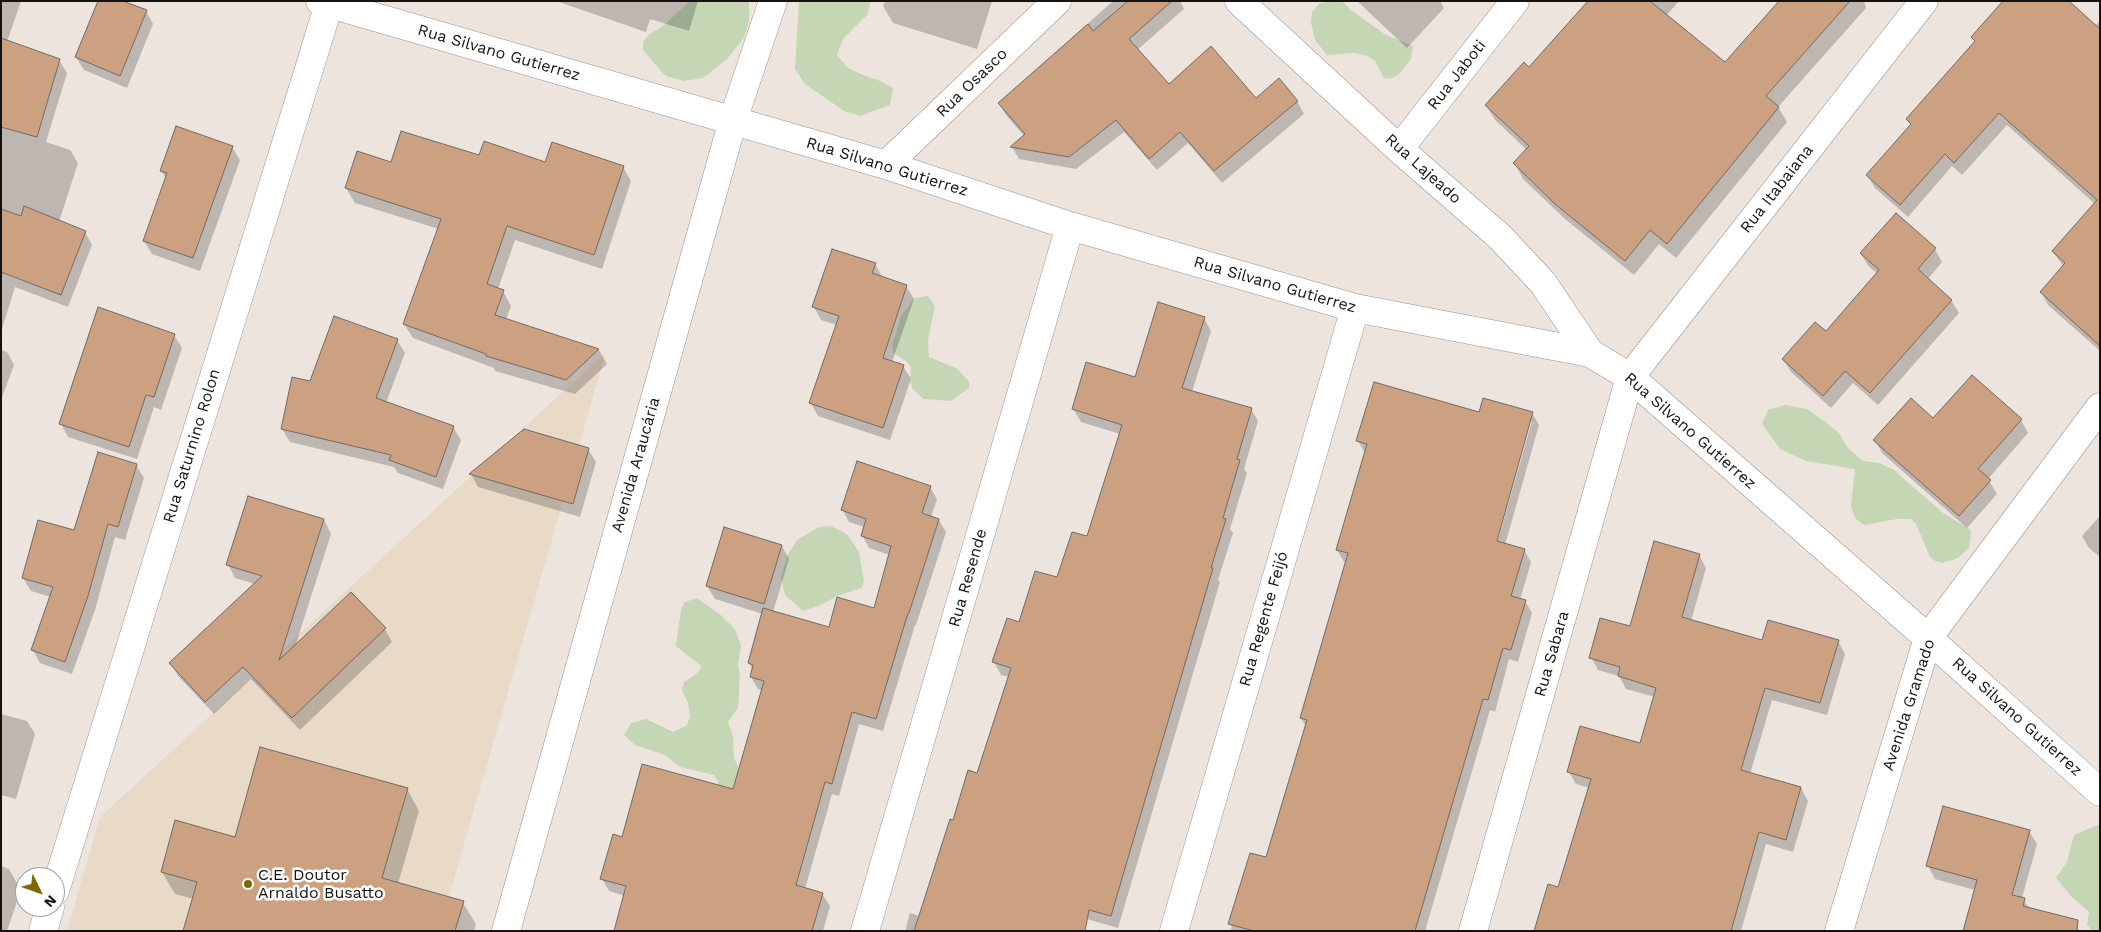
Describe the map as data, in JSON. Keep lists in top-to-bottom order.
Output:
{
  "streets": {
    "street": [
      "Rua Silvano Gutierrez",
      "Rua Jaboti",
      "Rua Osasco",
      "Rua Lajeado",
      "Rua Itabaiana",
      "Rua Saturnino Rolon",
      "Avenida Araucária",
      "Rua Resende",
      "Rua Regente Feijó",
      "Rua Sabara",
      "Avenida Gramado"
    ]
  },
  "crossings": [
    ["Rua Silvano Gutierrez", "Rua Osasco"],
    ["Rua Silvano Gutierrez", "Rua Lajeado"],
    ["Rua Silvano Gutierrez", "Rua Itabaiana"],
    ["Rua Silvano Gutierrez", "Rua Saturnino Rolon"],
    ["Rua Silvano Gutierrez", "Avenida Araucária"],
    ["Rua Silvano Gutierrez", "Rua Resende"],
    ["Rua Silvano Gutierrez", "Rua Regente Feijó"],
    ["Rua Silvano Gutierrez", "Rua Sabara"],
    ["Rua Silvano Gutierrez", "Avenida Gramado"],
    ["Rua Jaboti", "Rua Lajeado"],
    ["Rua Itabaiana", "Rua Sabara"]
  ],
  "places": ["C.E. Doutor Arnaldo Busatto"],
  "north": "bottom right"
}
